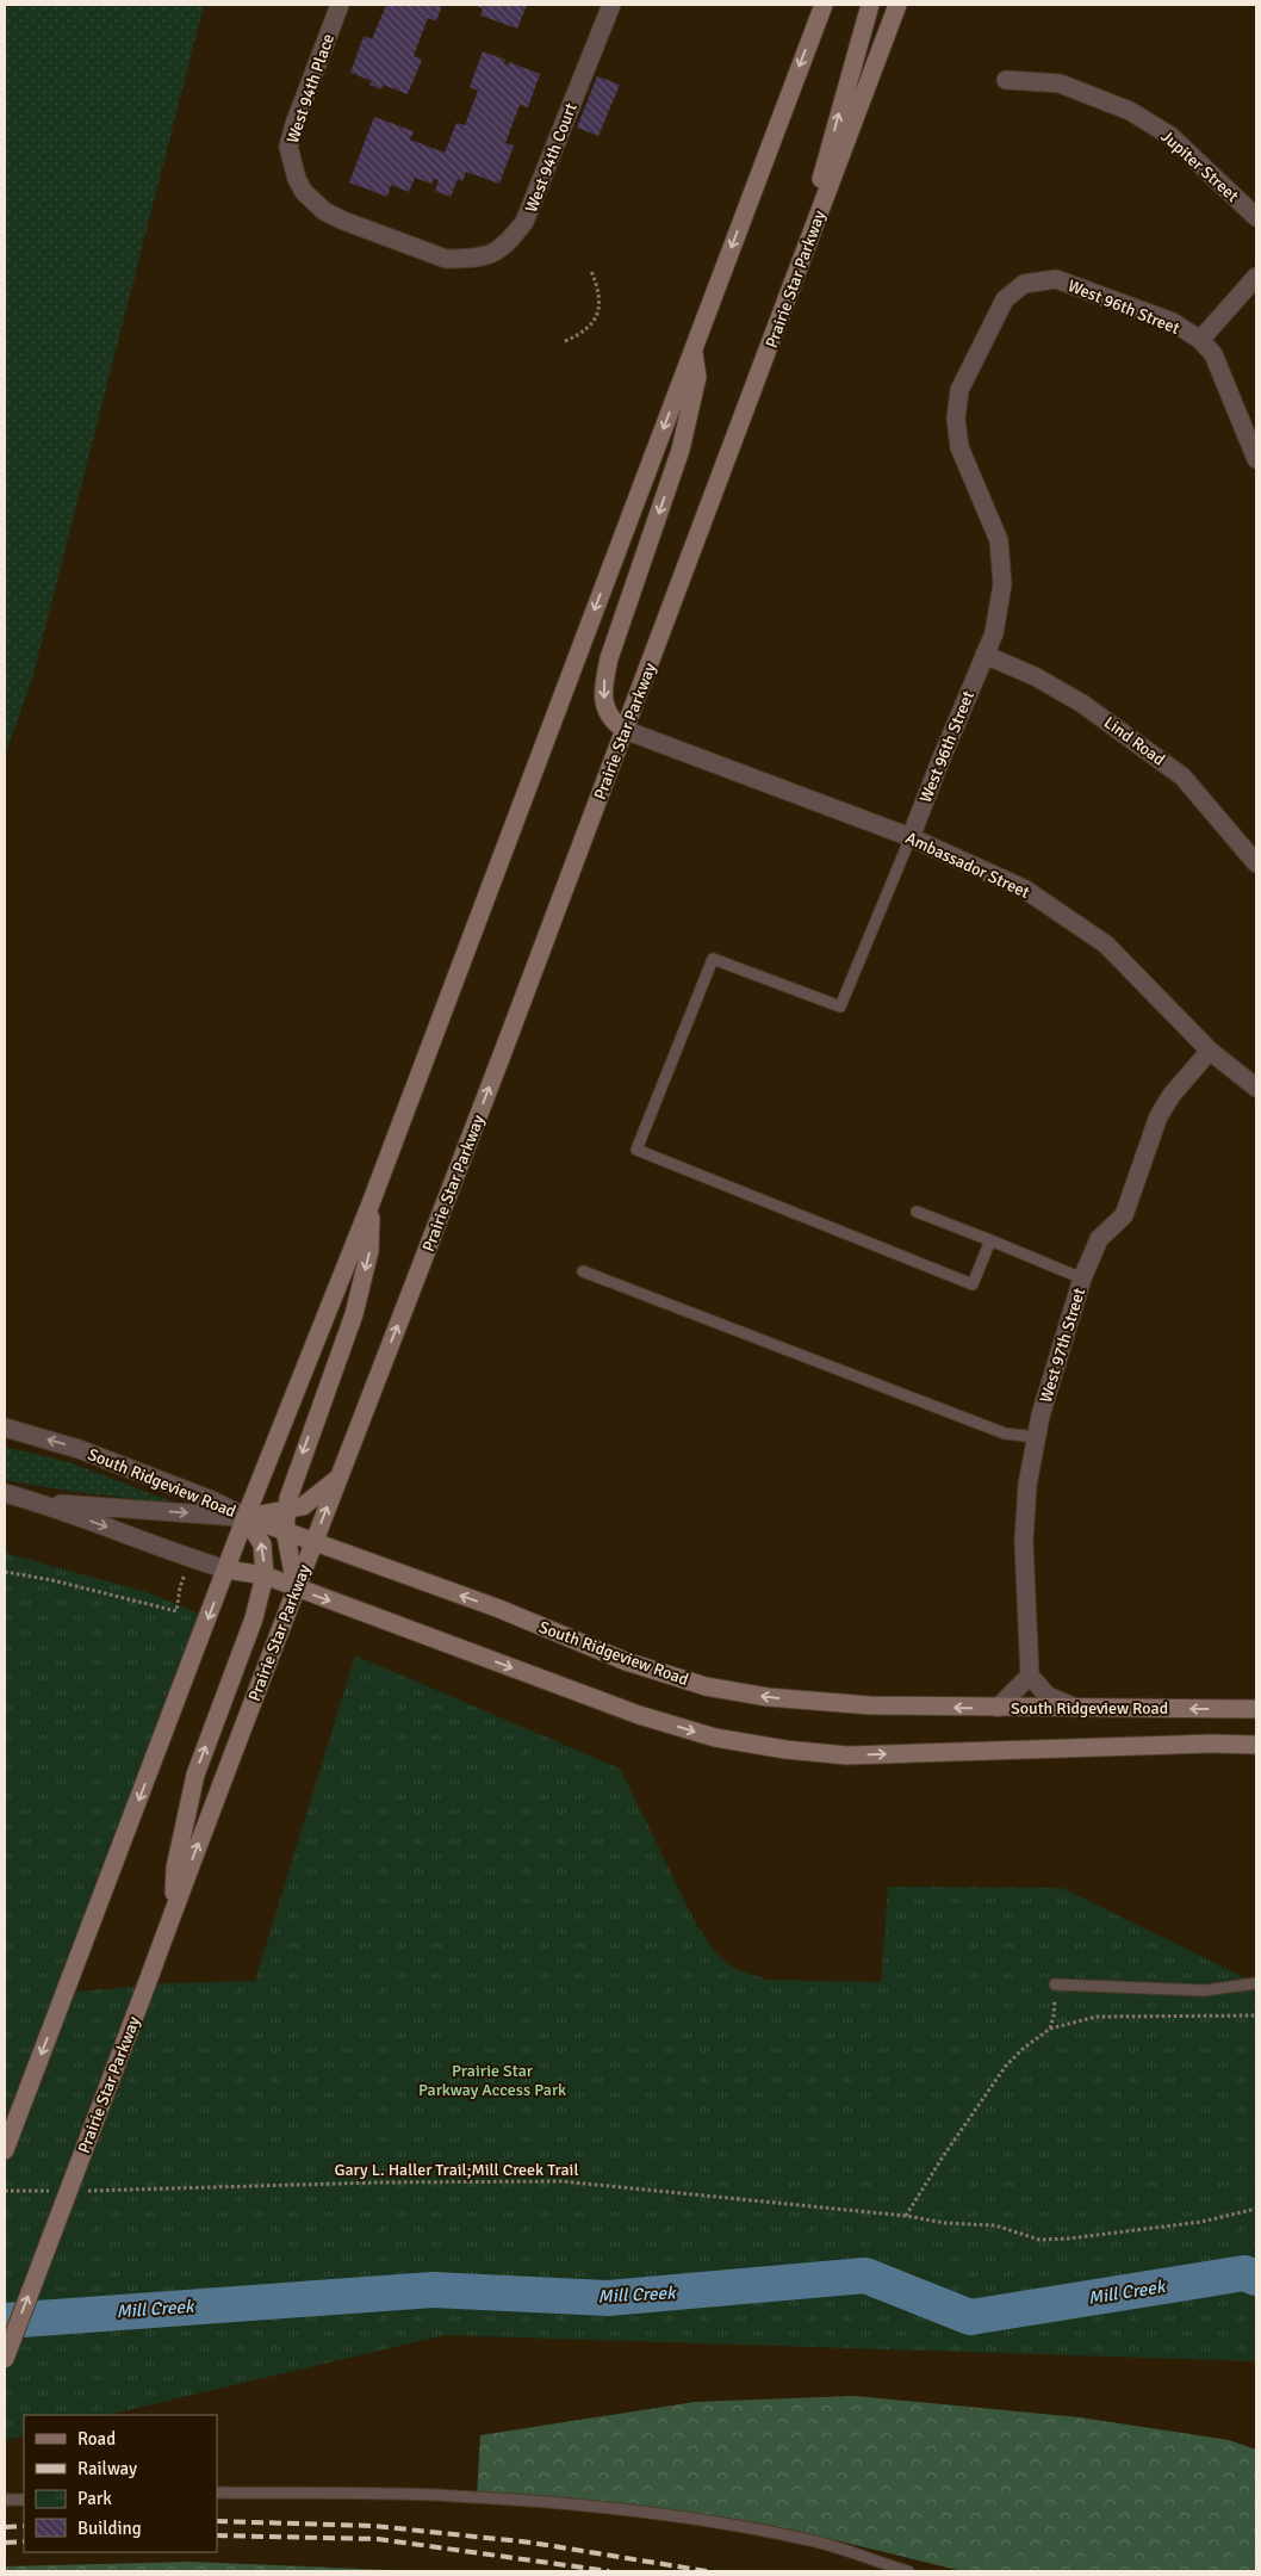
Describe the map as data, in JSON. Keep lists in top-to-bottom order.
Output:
{
  "streets": {
    "main road": ["Prairie Star Parkway", "South Ridgeview Road"],
    "street": [
      "West 94th Place",
      "West 94th Court",
      "Jupiter Street",
      "West 96th Street",
      "Lind Road",
      "Ambassador Street",
      "West 97th Street"
    ],
    "path": ["Gary L. Haller Trail;Mill Creek Trail"]
  },
  "crossings": [
    ["West 94th Place", "West 94th Court"],
    ["Prairie Star Parkway", "Ambassador Street"],
    ["Prairie Star Parkway", "South Ridgeview Road"],
    ["West 96th Street", "Lind Road"],
    ["West 96th Street", "Ambassador Street"],
    ["Ambassador Street", "West 97th Street"]
  ],
  "water": ["Mill Creek"],
  "parks": ["Prairie Star Parkway Access Park"],
  "legend": [
    "Road",
    "Railway",
    "Park",
    "Building"
  ]
}
